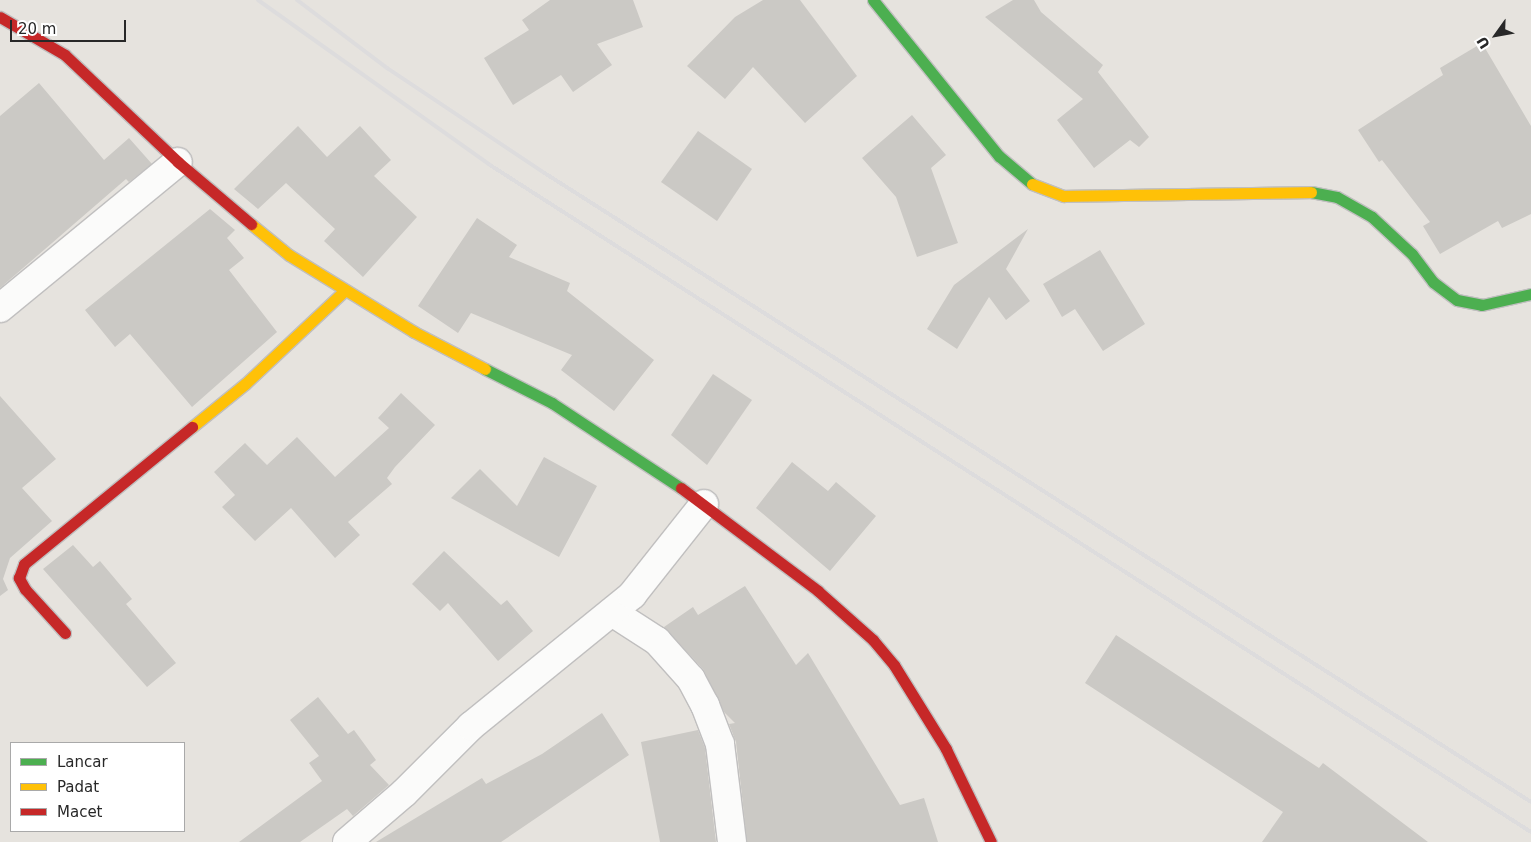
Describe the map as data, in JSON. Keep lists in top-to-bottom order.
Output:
{
  "legend": ["Lancar", "Padat", "Macet"],
  "scale_bar": "20 m",
  "north": "bottom left"
}
